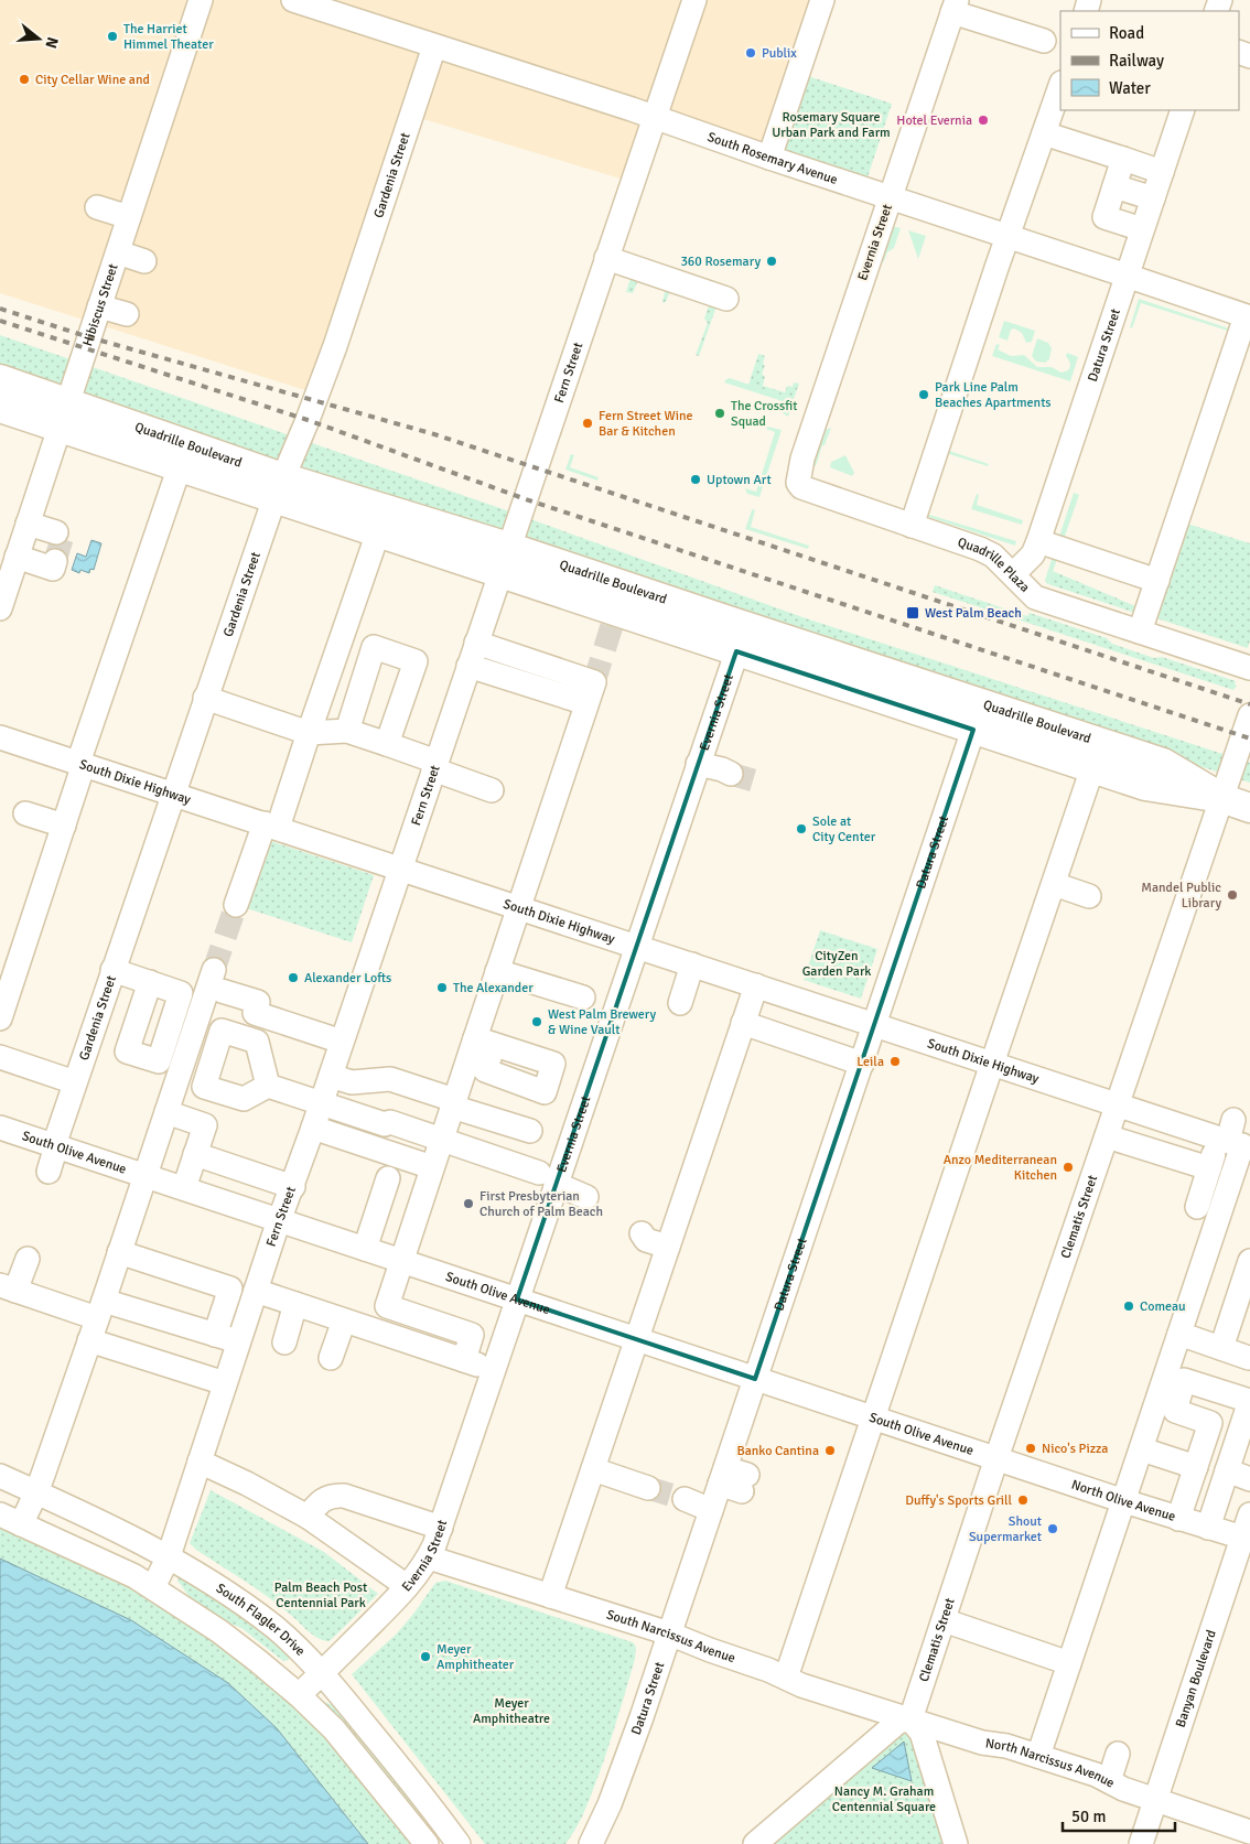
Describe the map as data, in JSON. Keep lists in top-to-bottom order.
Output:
{
  "streets": {
    "main road": ["Quadrille Boulevard"],
    "street": [
      "South Rosemary Avenue",
      "Gardenia Street",
      "Evernia Street",
      "Hibiscus Street",
      "Datura Street",
      "Fern Street",
      "Quadrille Plaza",
      "South Dixie Highway",
      "South Olive Avenue",
      "Clematis Street",
      "North Olive Avenue",
      "South Flagler Drive",
      "South Narcissus Avenue",
      "Banyan Boulevard",
      "North Narcissus Avenue"
    ]
  },
  "crossings": [
    ["South Rosemary Avenue", "Gardenia Street"],
    ["South Rosemary Avenue", "Evernia Street"],
    ["South Rosemary Avenue", "Datura Street"],
    ["South Rosemary Avenue", "Fern Street"],
    ["Gardenia Street", "Quadrille Boulevard"],
    ["Gardenia Street", "South Dixie Highway"],
    ["Gardenia Street", "South Olive Avenue"],
    ["Evernia Street", "Quadrille Boulevard"],
    ["Evernia Street", "Quadrille Plaza"],
    ["Evernia Street", "South Dixie Highway"],
    ["Evernia Street", "South Olive Avenue"],
    ["Evernia Street", "South Flagler Drive"],
    ["Evernia Street", "South Narcissus Avenue"],
    ["Hibiscus Street", "Quadrille Boulevard"],
    ["Datura Street", "Quadrille Boulevard"],
    ["Datura Street", "Quadrille Plaza"],
    ["Datura Street", "South Dixie Highway"],
    ["Datura Street", "South Olive Avenue"],
    ["Datura Street", "South Narcissus Avenue"],
    ["Fern Street", "Quadrille Boulevard"],
    ["Fern Street", "South Dixie Highway"],
    ["Fern Street", "South Olive Avenue"],
    ["Fern Street", "South Flagler Drive"],
    ["Quadrille Boulevard", "Clematis Street"],
    ["South Dixie Highway", "Clematis Street"],
    ["South Olive Avenue", "Clematis Street"],
    ["South Olive Avenue", "North Olive Avenue"],
    ["Clematis Street", "North Olive Avenue"],
    ["Clematis Street", "South Narcissus Avenue"],
    ["Clematis Street", "North Narcissus Avenue"],
    ["North Olive Avenue", "Banyan Boulevard"],
    ["South Narcissus Avenue", "North Narcissus Avenue"],
    ["Banyan Boulevard", "North Narcissus Avenue"]
  ],
  "parks": [
    "Rosemary Square Urban Park and Farm",
    "CityZen Garden Park",
    "Palm Beach Post Centennial Park",
    "Meyer Amphitheatre",
    "Nancy M. Graham Centennial Square"
  ],
  "places": {
    "other": [
      "The Harriet Himmel Theater",
      "Publix",
      "City Cellar Wine and",
      "Hotel Evernia",
      "360 Rosemary",
      "Park Line Palm Beaches Apartments",
      "The Crossfit Squad",
      "Fern Street Wine Bar & Kitchen",
      "Uptown Art",
      "Sole at City Center",
      "Mandel Public Library",
      "Alexander Lofts",
      "The Alexander",
      "West Palm Brewery & Wine Vault",
      "Leila",
      "Anzo Mediterranean Kitchen",
      "First Presbyterian Church of Palm Beach",
      "Comeau",
      "Nico's Pizza",
      "Banko Cantina",
      "Duffy's Sports Grill",
      "Shout Supermarket",
      "Meyer Amphitheater"
    ],
    "transit": ["West Palm Beach"]
  },
  "legend": ["Road", "Railway", "Water"],
  "scale_bar": "50 m",
  "north": "right"
}
